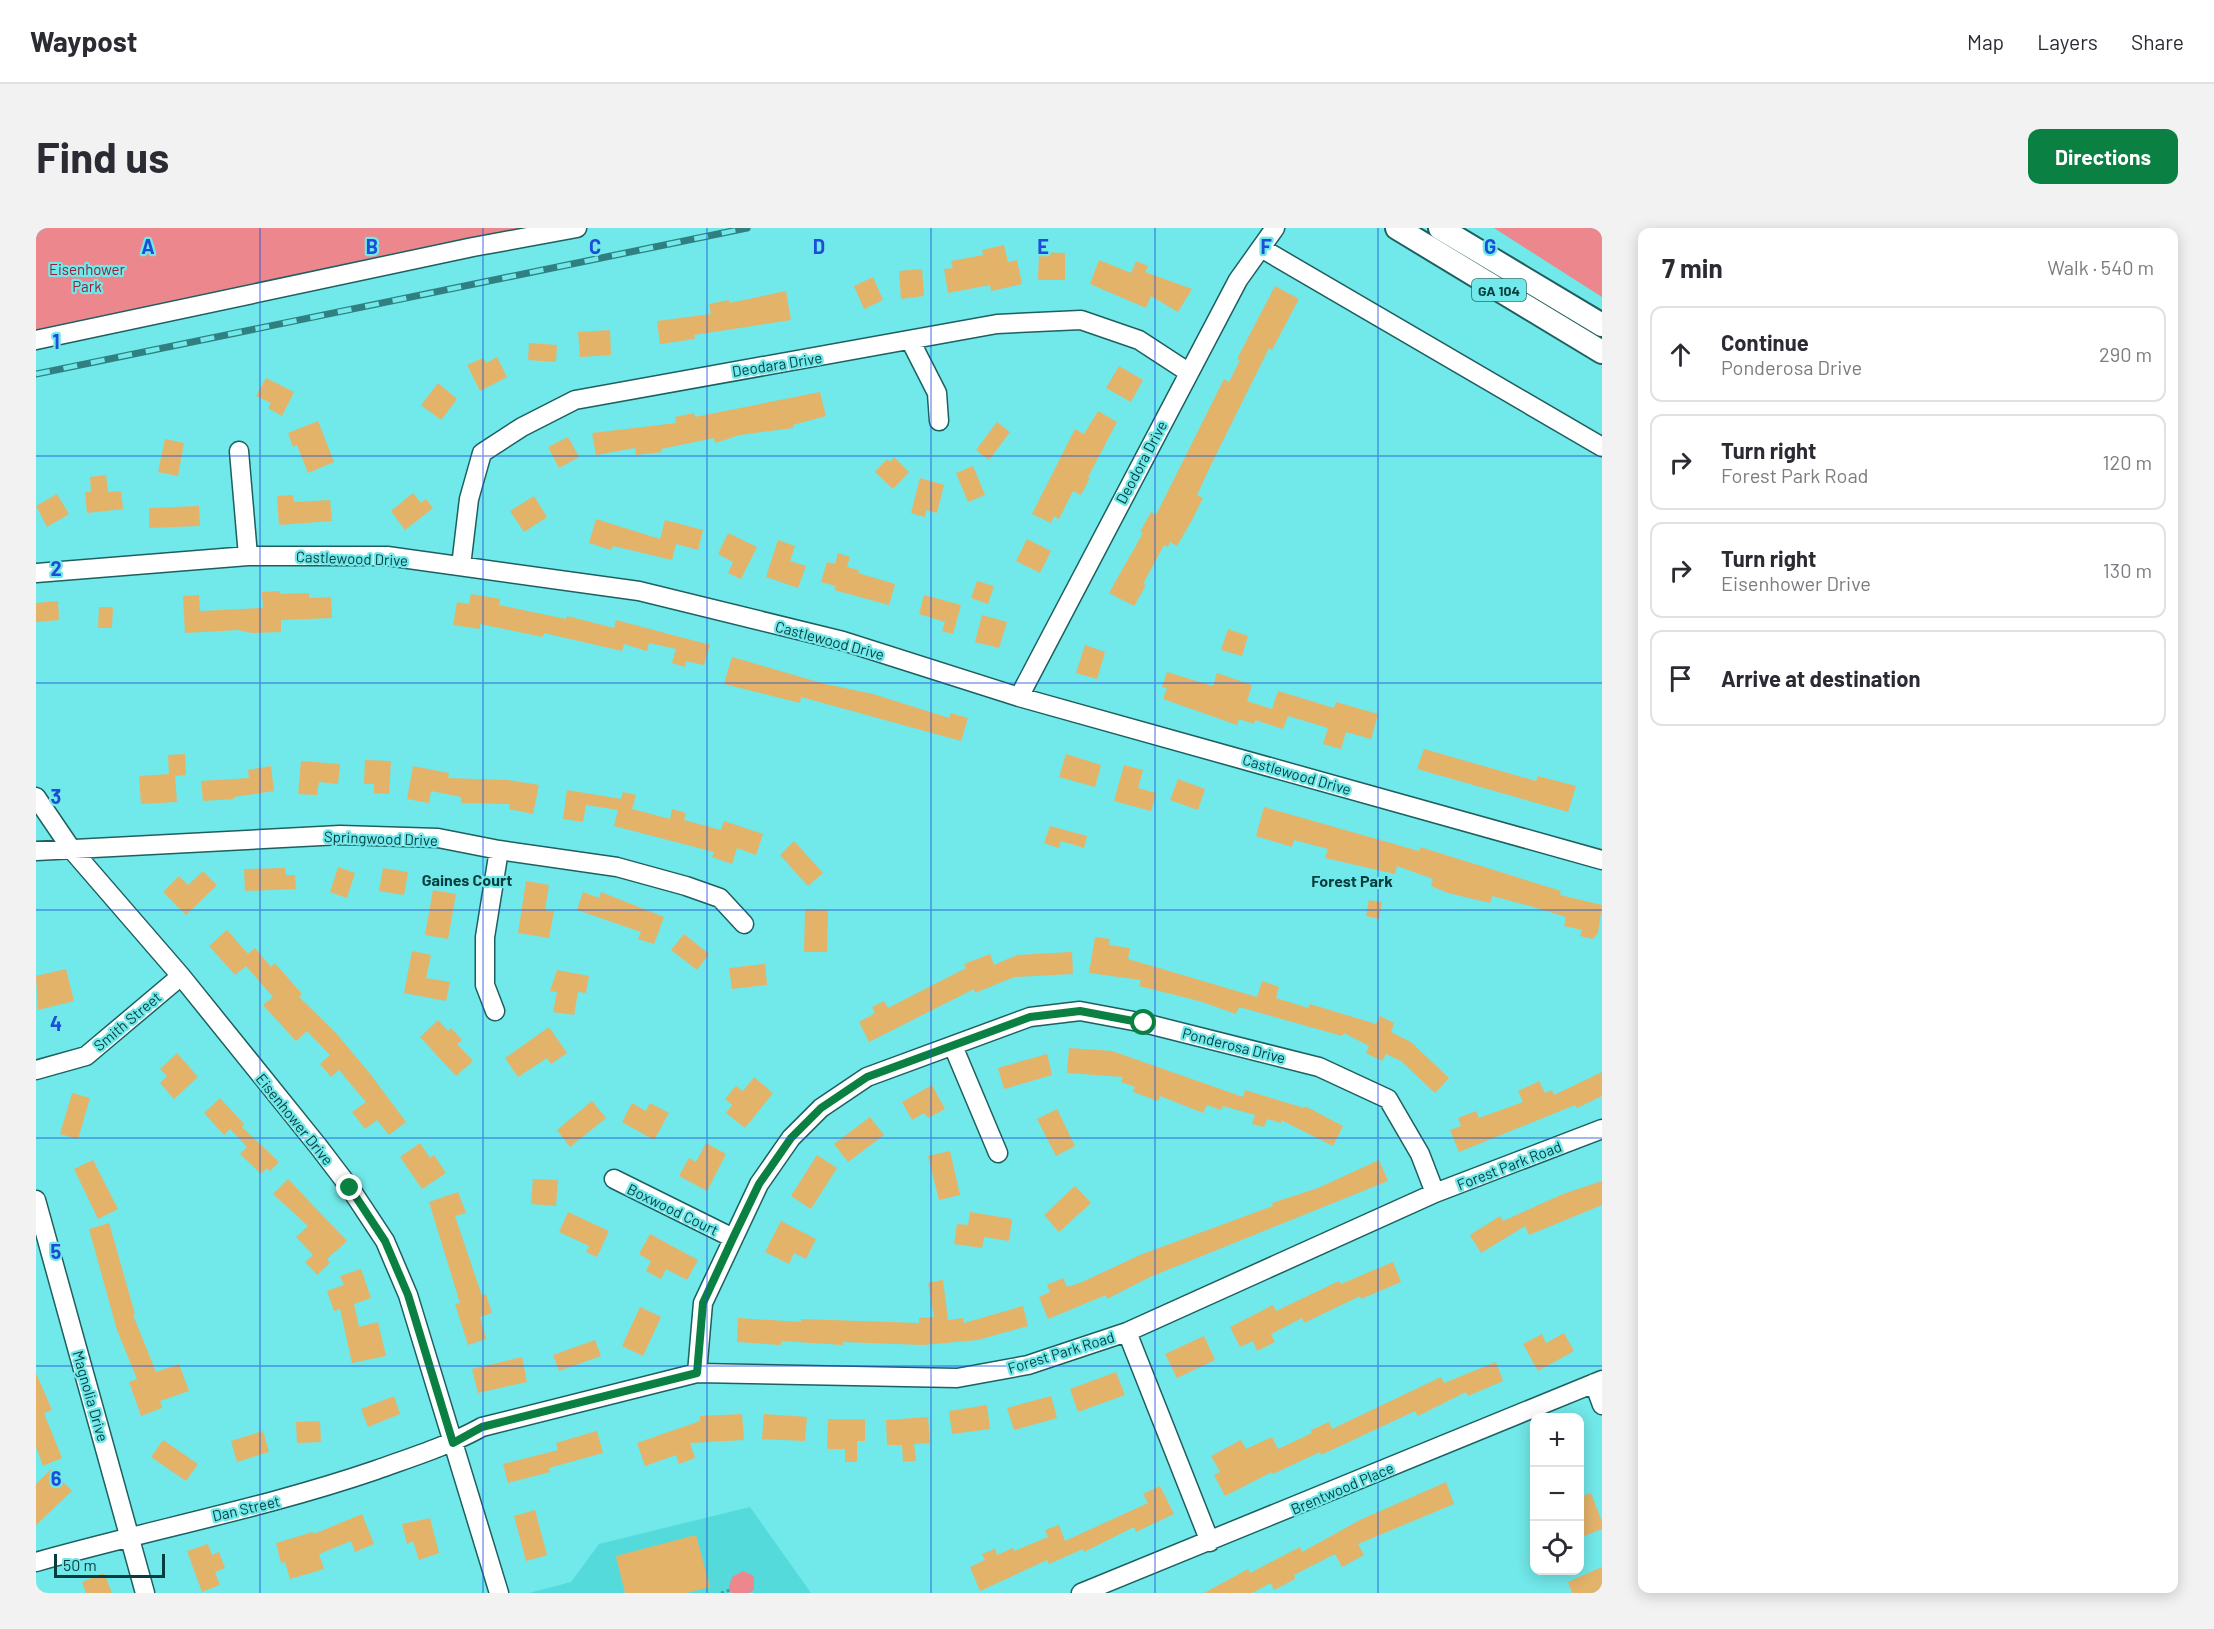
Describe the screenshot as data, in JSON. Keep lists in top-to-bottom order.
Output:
{
  "streets": {
    "main road": ["GA 104"],
    "street": [
      "Deodara Drive",
      "Deodora Drive",
      "Castlewood Drive",
      "Springwood Drive",
      "Smith Street",
      "Ponderosa Drive",
      "Eisenhower Drive",
      "Forest Park Road",
      "Boxwood Court",
      "Magnolia Drive",
      "Brentwood Place",
      "Dan Street"
    ]
  },
  "crossings": [
    ["Deodara Drive", "Deodora Drive"],
    ["Deodara Drive", "Castlewood Drive"],
    ["Deodora Drive", "Castlewood Drive"],
    ["Springwood Drive", "Eisenhower Drive"],
    ["Smith Street", "Eisenhower Drive"],
    ["Ponderosa Drive", "Forest Park Road"],
    ["Ponderosa Drive", "Boxwood Court"],
    ["Eisenhower Drive", "Forest Park Road"],
    ["Eisenhower Drive", "Dan Street"],
    ["Forest Park Road", "Dan Street"],
    ["Magnolia Drive", "Dan Street"]
  ],
  "districts": ["Gaines Court", "Forest Park"],
  "parks": ["Eisenhower Park"],
  "scale_bar": "50 m",
  "page": {
    "header": "Waypost",
    "nav": ["Map", "Layers", "Share"],
    "buttons": "Directions",
    "title": "Find us",
    "heading": ["7 min", "Walk · 540 m"],
    "list": [
      ["Continue", "Ponderosa Drive", "290 m"],
      ["Turn right", "Forest Park Road", "120 m"],
      ["Turn right", "Eisenhower Drive", "130 m"],
      "Arrive at destination"
    ],
    "map_buttons": ["+", "−"],
    "scale": "50 m"
  },
  "grid": {
    "columns": [
      "A",
      "B",
      "C",
      "D",
      "E",
      "F",
      "G"
    ],
    "rows": [
      "1",
      "2",
      "3",
      "4",
      "5",
      "6"
    ]
  }
}
